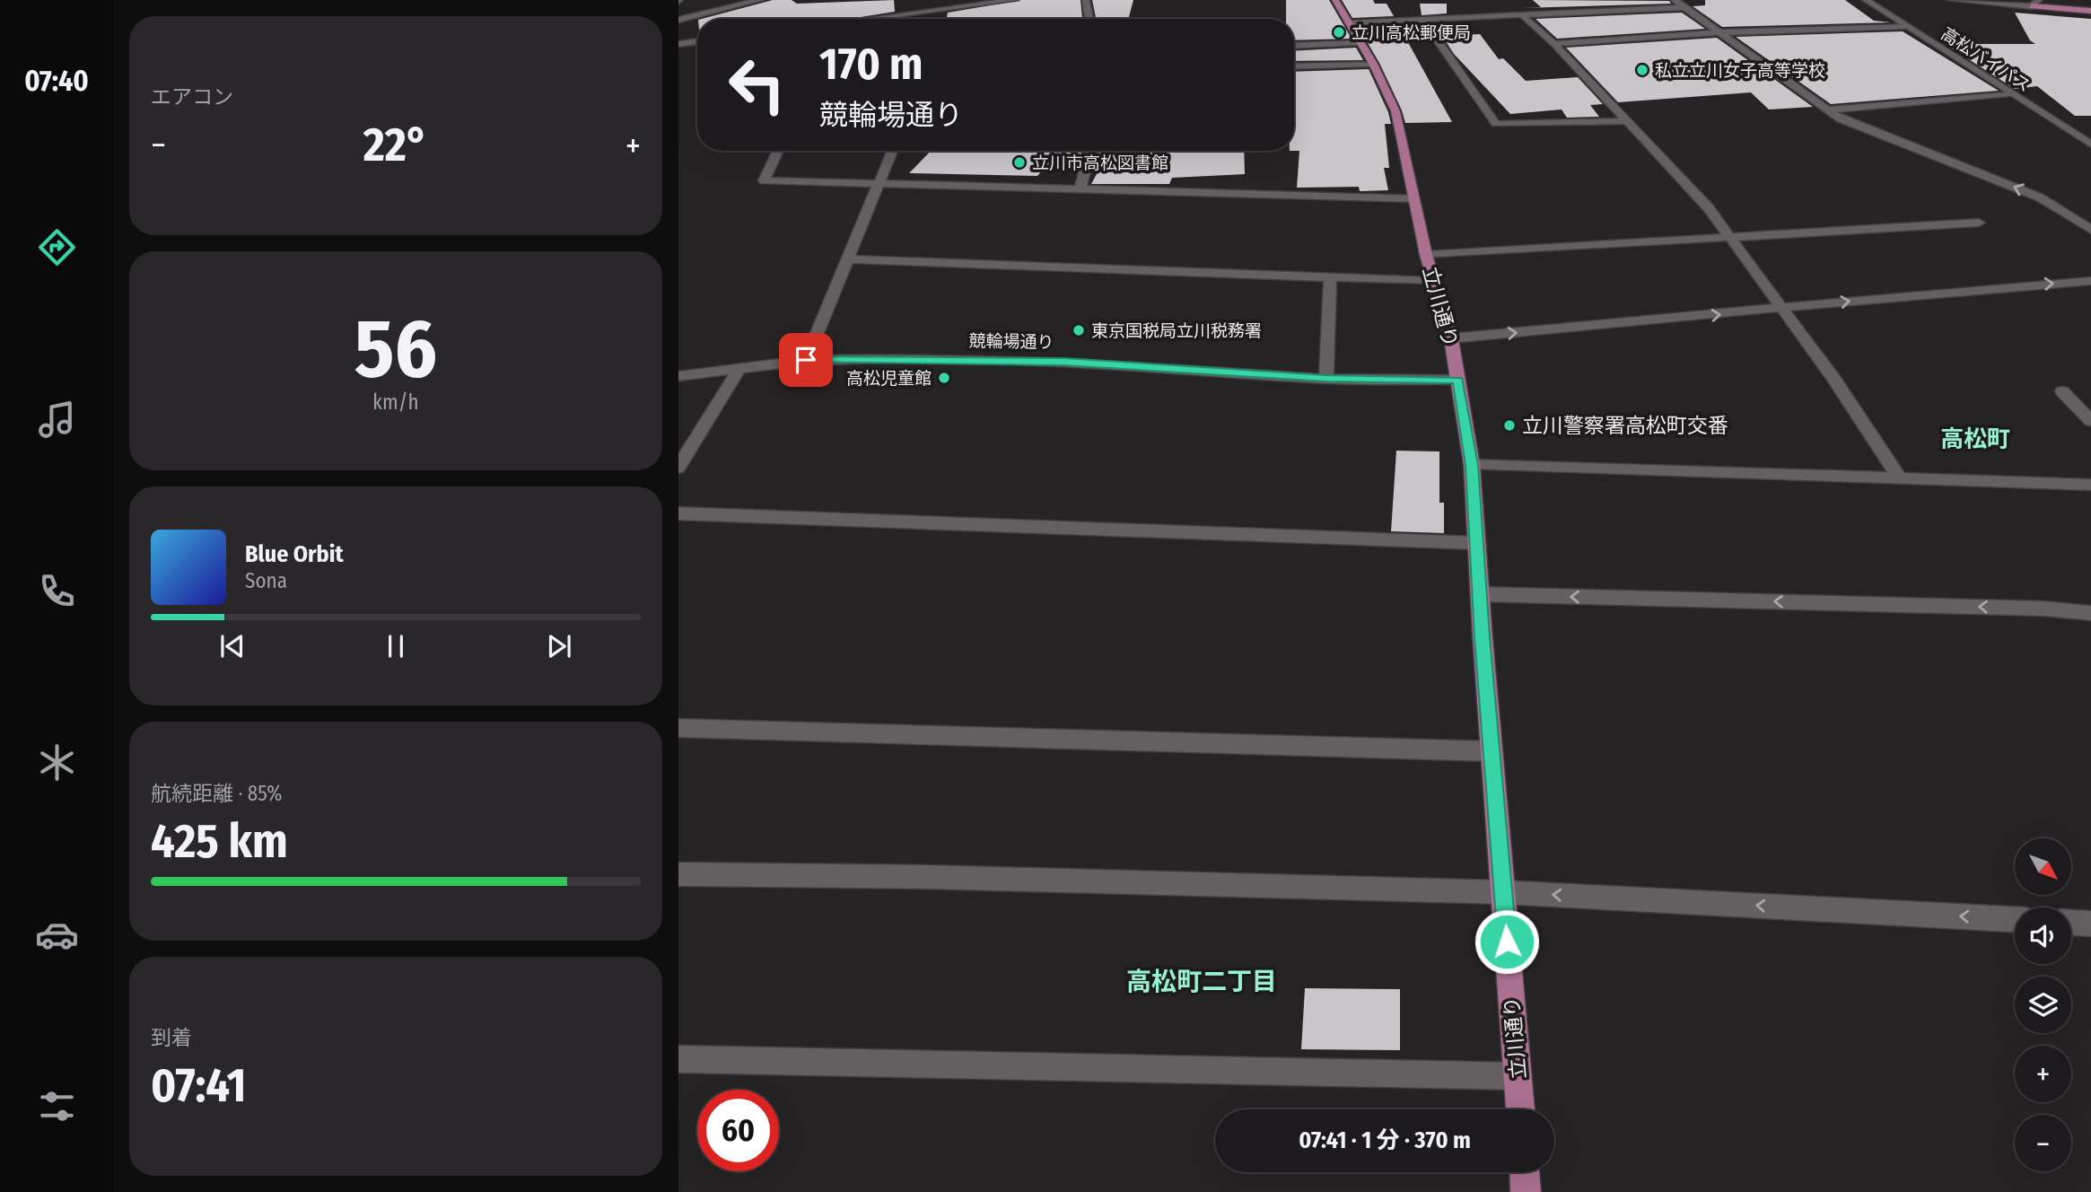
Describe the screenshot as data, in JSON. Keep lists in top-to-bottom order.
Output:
{
  "streets": {
    "main road": ["立川通り"],
    "street": ["高松バイパス", "競輪場通り"]
  },
  "crossings": [
    ["立川通り", "競輪場通り"]
  ],
  "districts": ["高松町", "高松町二丁目"],
  "places": [
    "立川高松郵便局",
    "私立立川女子高等学校",
    "立川市高松図書館",
    "東京国税局立川税務署",
    "高松児童館",
    "立川警察署高松町交番"
  ],
  "north": "bottom right",
  "page": {
    "tabs": "07:40",
    "tile": [
      "エアコン",
      ["56", "km/h"],
      ["航続距離 · 85%", "425 km"],
      ["到着", "07:41"]
    ],
    "turn": ["170 m", "競輪場通り"],
    "heat": ["−", "22°", "+"],
    "song": ["Blue Orbit", "Sona"],
    "map_buttons": ["+", "−"],
    "limit": "60",
    "trip": "07:41 · 1 分 · 370 m"
  }
}
